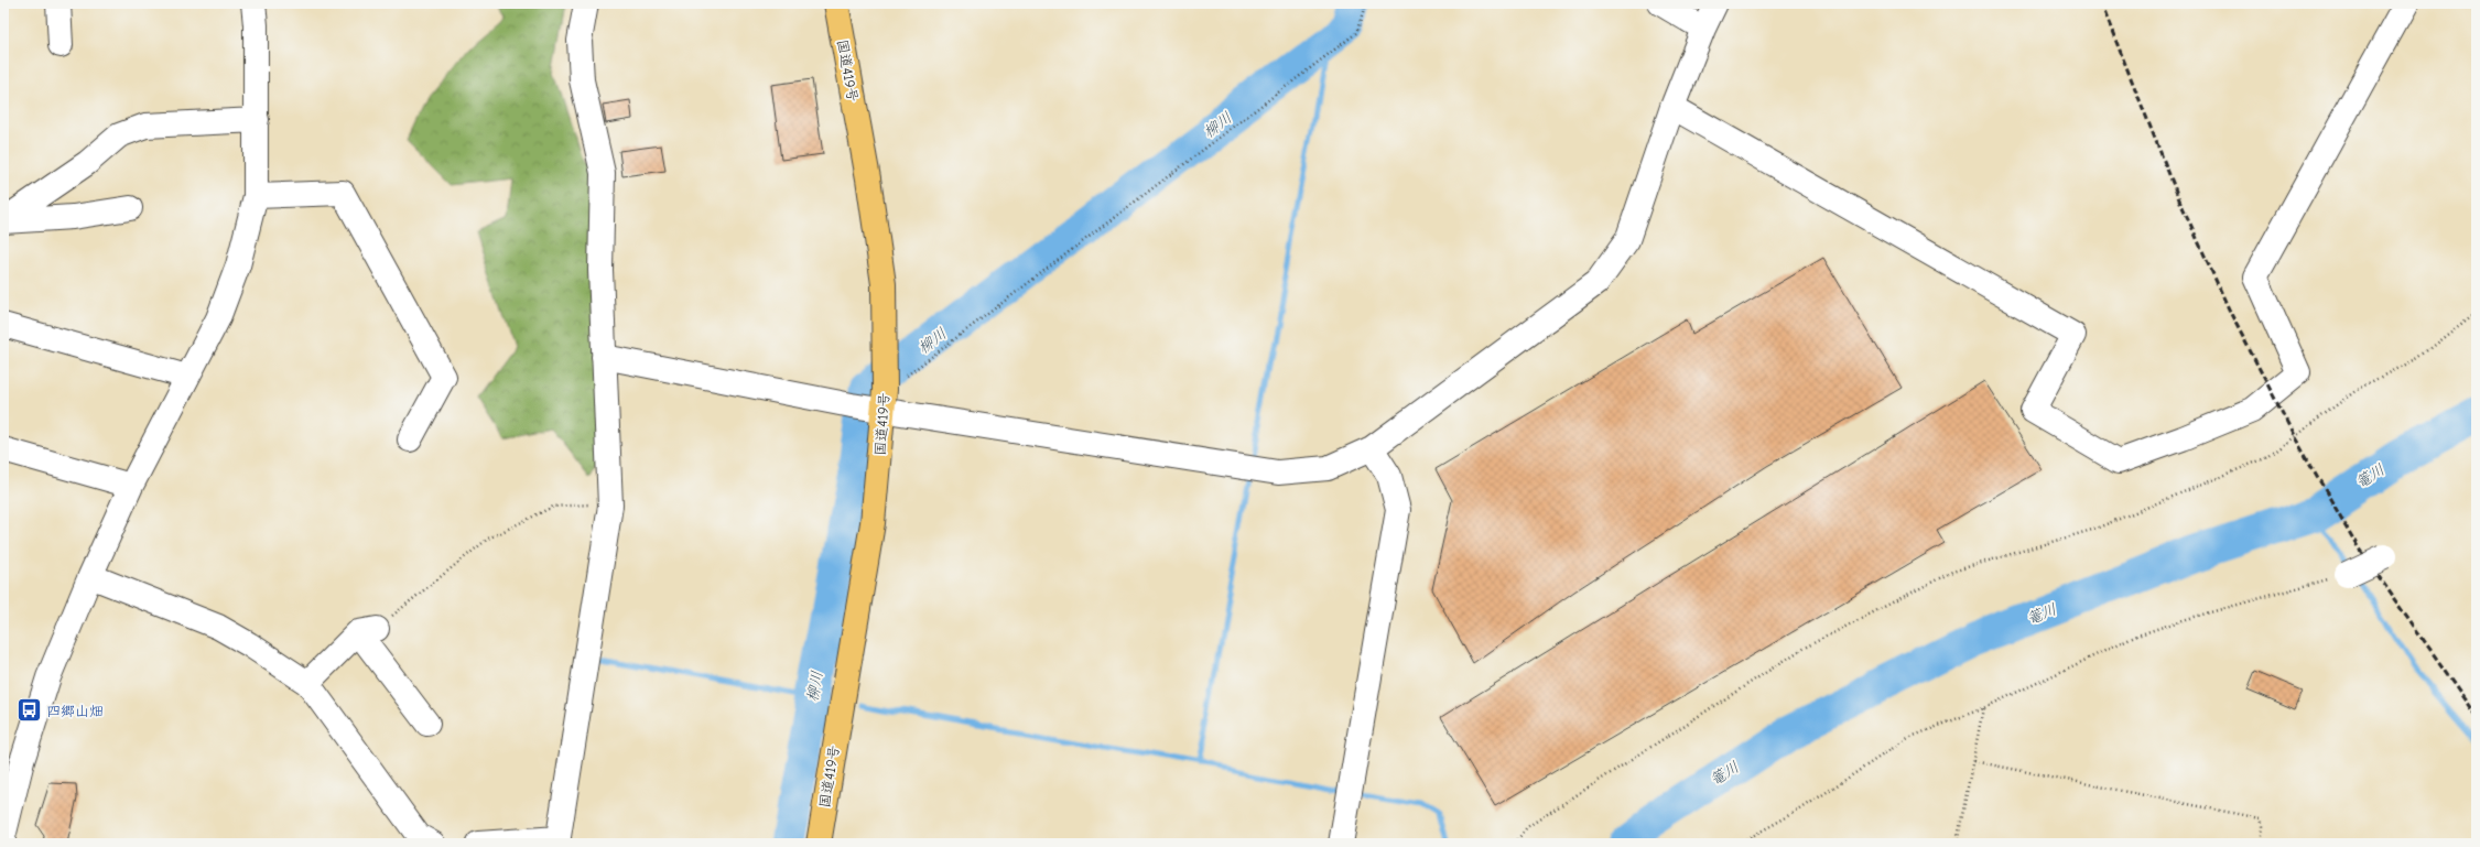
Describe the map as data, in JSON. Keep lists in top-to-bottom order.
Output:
{
  "streets": {
    "highway": ["国道419号"]
  },
  "water": ["柳川", "篭川"],
  "places": {
    "bus stop": ["四郷山畑"]
  }
}
